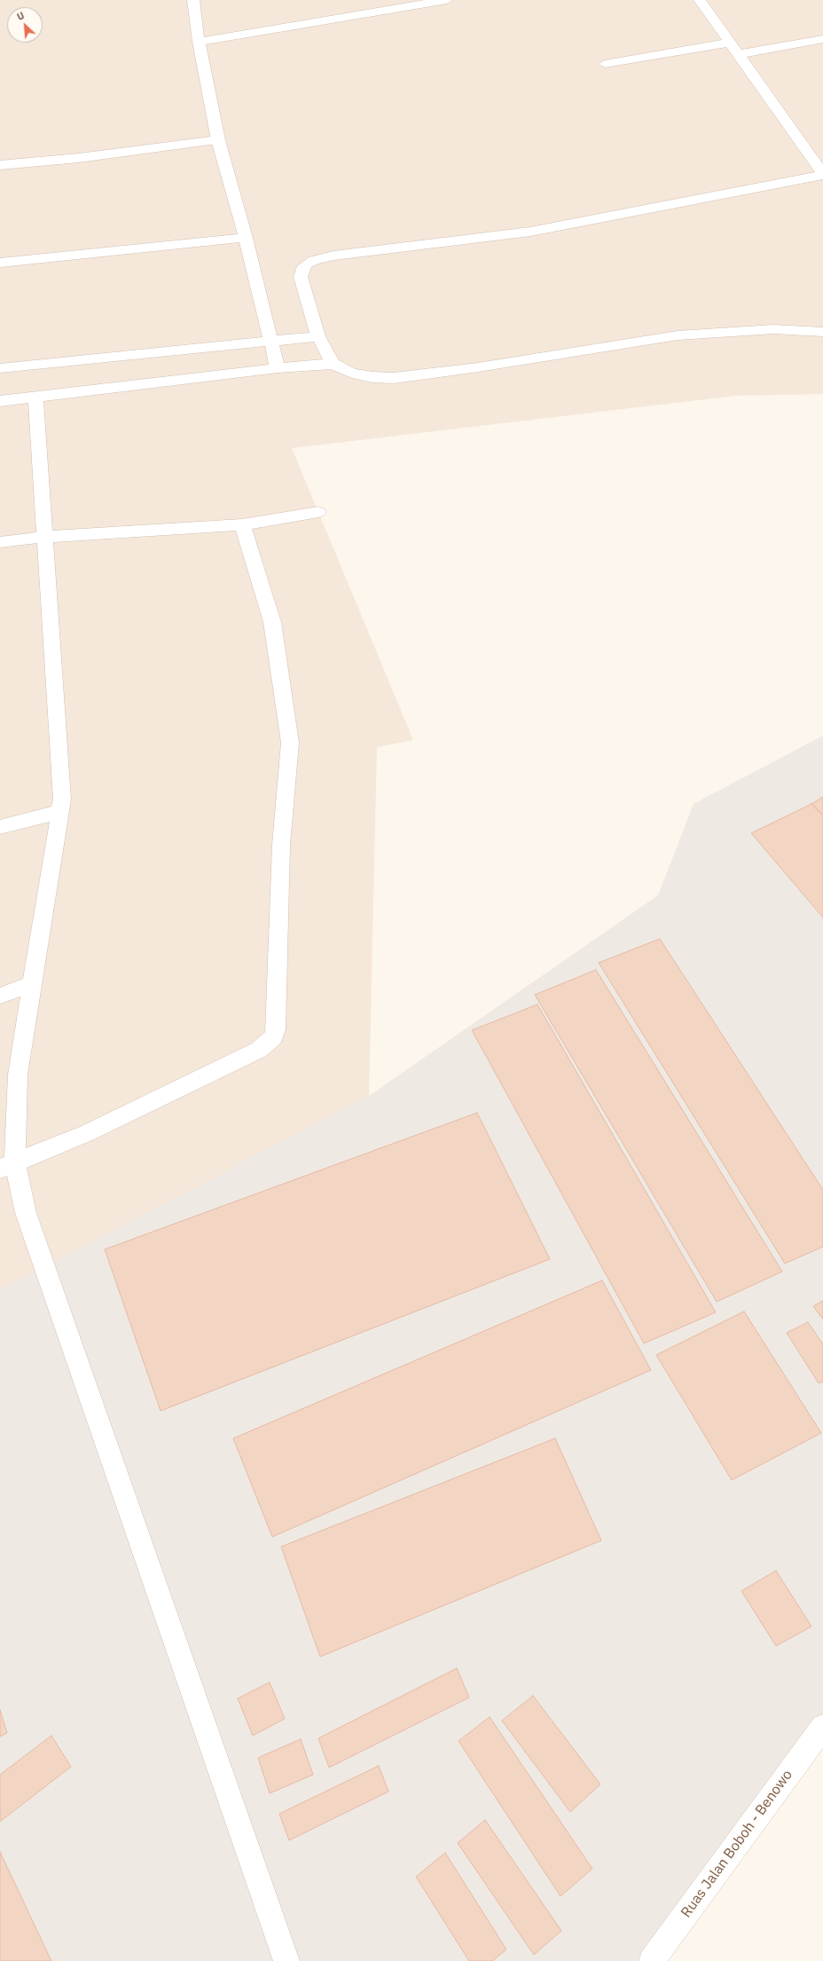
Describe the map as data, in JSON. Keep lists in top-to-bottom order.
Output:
{
  "streets": {
    "street": ["Ruas Jalan Boboh - Benowo"]
  },
  "north": "top left"
}
